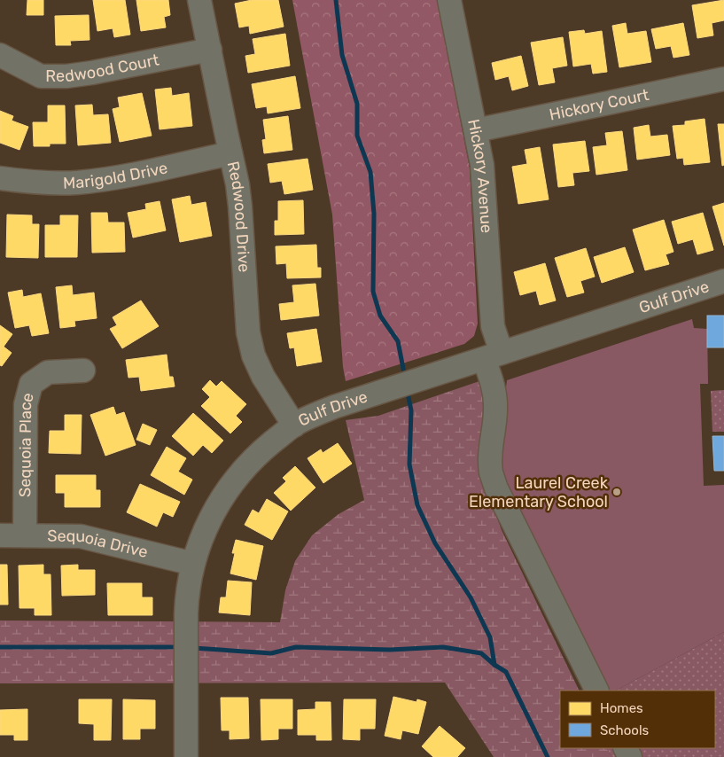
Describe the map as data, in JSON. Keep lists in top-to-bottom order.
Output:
{
  "streets": {
    "street": [
      "Redwood Court",
      "Hickory Court",
      "Marigold Drive",
      "Hickory Avenue",
      "Redwood Drive",
      "Gulf Drive",
      "Sequoia Place",
      "Sequoia Drive"
    ]
  },
  "crossings": [
    ["Redwood Court", "Redwood Drive"],
    ["Hickory Court", "Hickory Avenue"],
    ["Marigold Drive", "Redwood Drive"],
    ["Hickory Avenue", "Gulf Drive"],
    ["Redwood Drive", "Gulf Drive"],
    ["Gulf Drive", "Sequoia Drive"],
    ["Sequoia Place", "Sequoia Drive"]
  ],
  "places": ["Laurel Creek Elementary School"],
  "legend": ["Homes", "Schools"]
}
